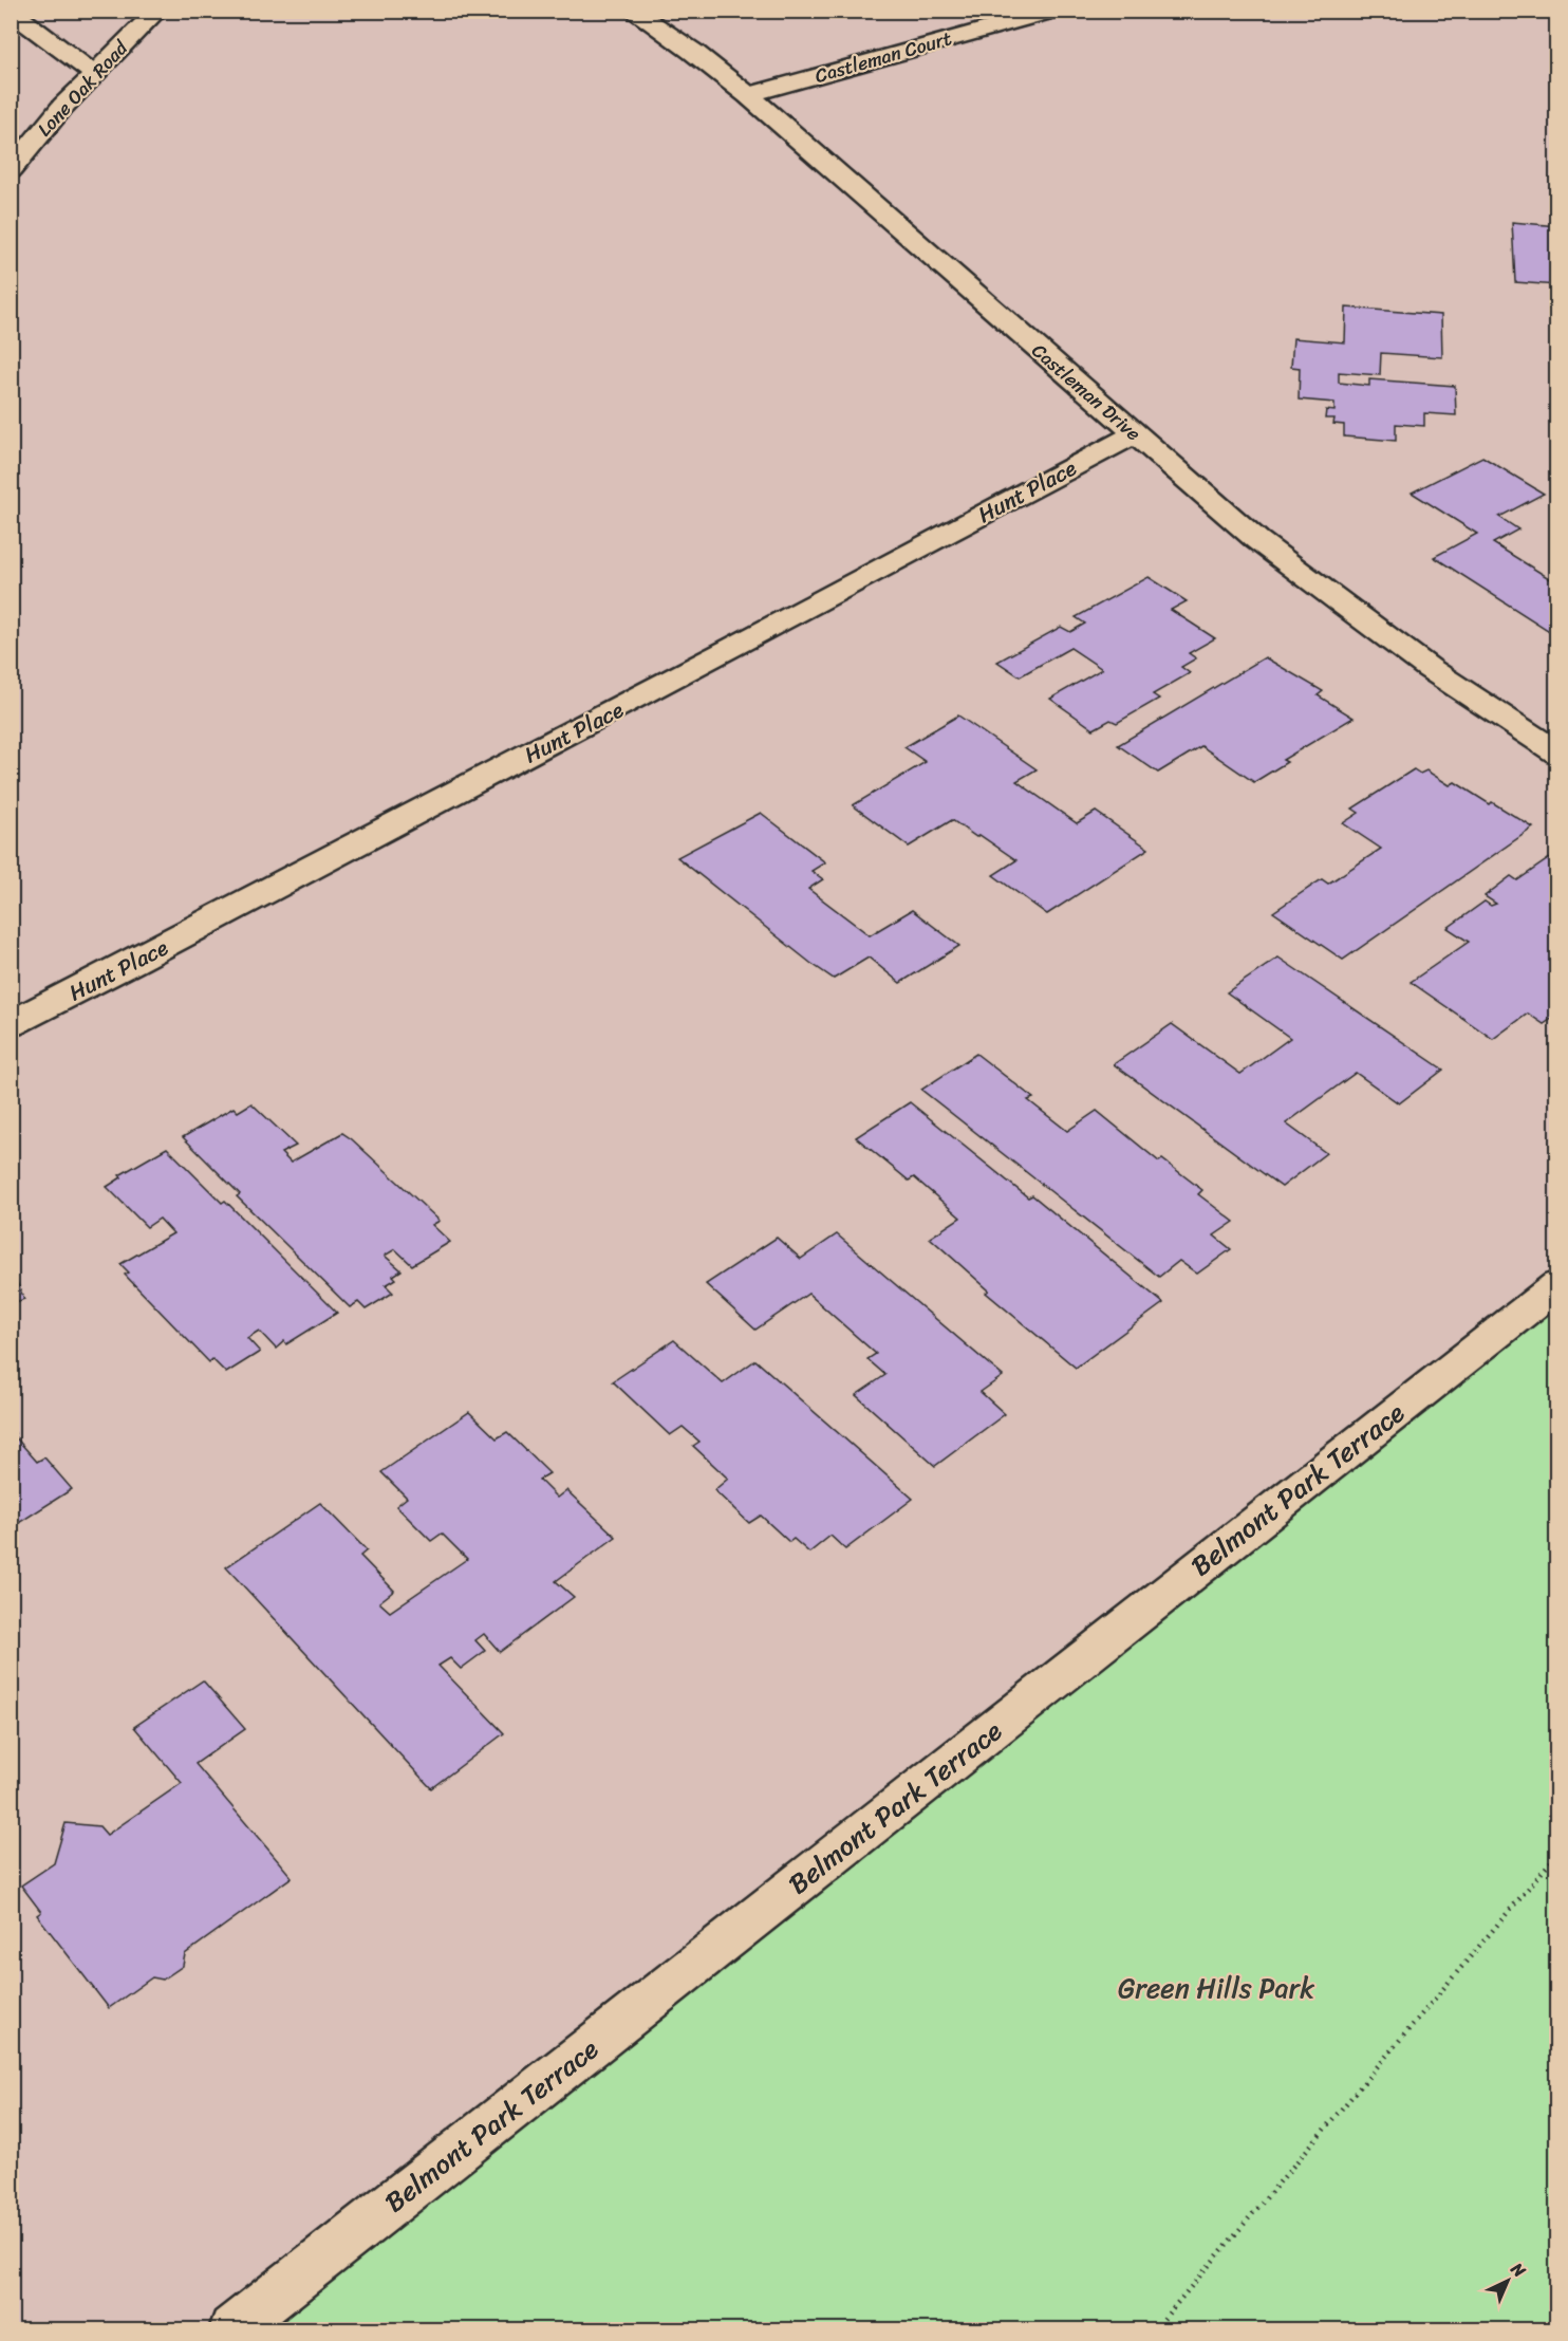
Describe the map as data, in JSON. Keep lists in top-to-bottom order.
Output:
{
  "streets": {
    "street": [
      "Castleman Court",
      "Lone Oak Road",
      "Castleman Drive",
      "Hunt Place",
      "Belmont Park Terrace"
    ]
  },
  "crossings": [
    ["Castleman Court", "Castleman Drive"],
    ["Castleman Drive", "Hunt Place"]
  ],
  "parks": ["Green Hills Park"],
  "north": "top right"
}
